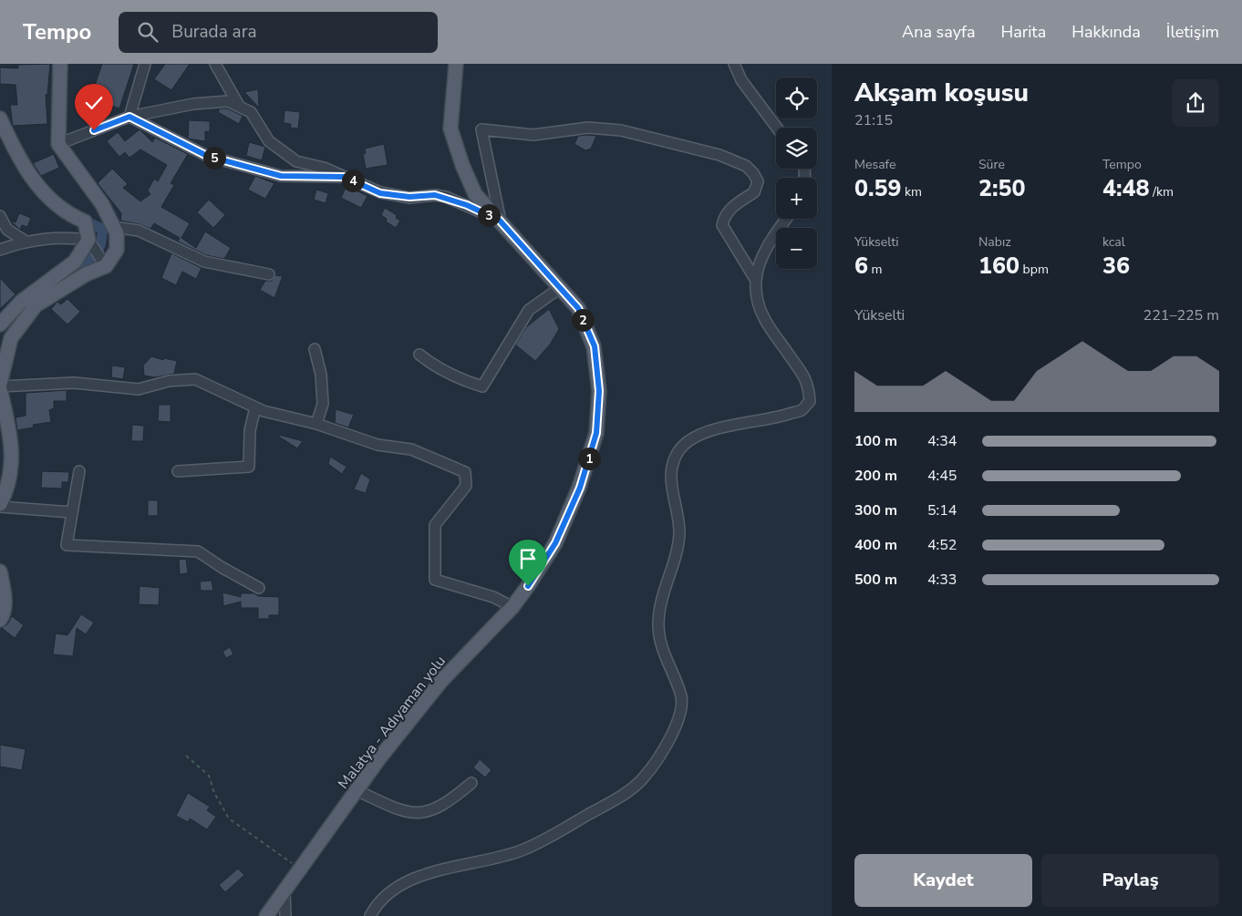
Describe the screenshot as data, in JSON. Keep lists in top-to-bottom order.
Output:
{
  "streets": {
    "main road": ["Malatya - Adıyaman yolu"]
  },
  "page": {
    "header": "Tempo",
    "search": "Burada ara",
    "nav": [
      "Ana sayfa",
      "Harita",
      "Hakkında",
      "İletişim"
    ],
    "heading": ["Akşam koşusu", "21:15"],
    "map_buttons": ["+", "−"],
    "stats": [
      ["Mesafe", "0.59 km"],
      ["Süre", "2:50"],
      ["Tempo", "4:48 /km"],
      ["Yükselti", "6 m"],
      ["Nabız", "160 bpm"],
      ["kcal", "36"]
    ],
    "pins": [
      "5",
      "4",
      "3",
      "2",
      "1"
    ],
    "chart": ["Yükselti", "221–225 m"],
    "list": [
      {
        "name": "100 m",
        "note": "4:34"
      },
      {
        "name": "200 m",
        "note": "4:45"
      },
      {
        "name": "300 m",
        "note": "5:14"
      },
      {
        "name": "400 m",
        "note": "4:52"
      },
      {
        "name": "500 m",
        "note": "4:33"
      }
    ],
    "buttons": ["Kaydet", "Paylaş"]
  }
}
